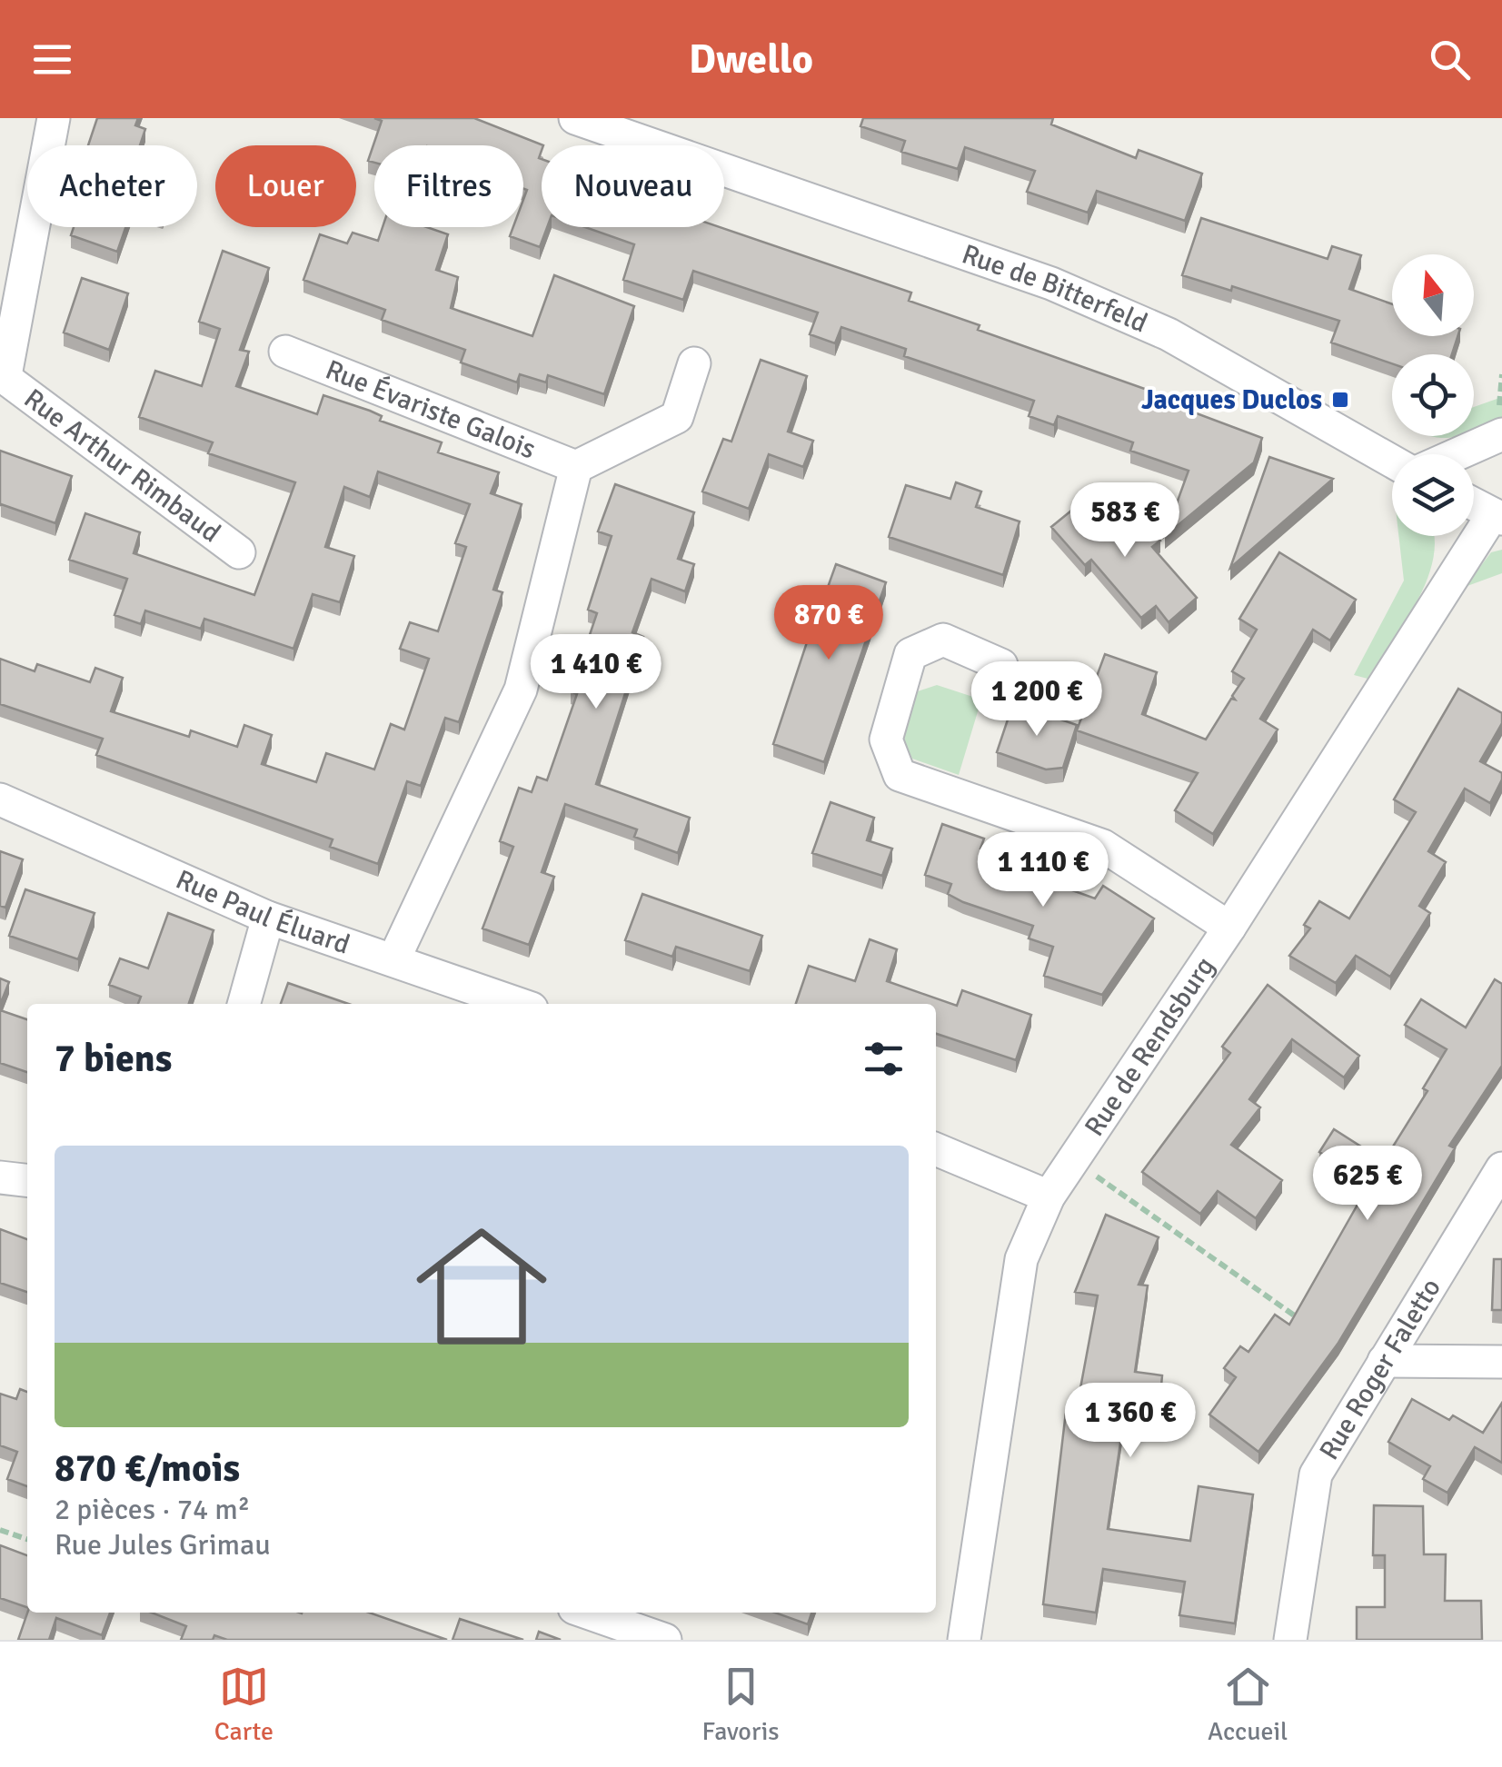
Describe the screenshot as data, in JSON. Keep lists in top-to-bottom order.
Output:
{
  "streets": {
    "street": [
      "Rue de Bitterfeld",
      "Rue Évariste Galois",
      "Rue Arthur Rimbaud",
      "Rue Paul Éluard",
      "Rue de Rendsburg",
      "Rue Roger Faletto"
    ]
  },
  "places": {
    "transit": ["Jacques Duclos"]
  },
  "north": "top",
  "page": {
    "header": "Dwello",
    "chip": [
      "Acheter",
      "Louer",
      "Filtres",
      "Nouveau"
    ],
    "price": [
      "583 €",
      "870 €",
      "1 410 €",
      "1 200 €",
      "1 110 €",
      "625 €",
      "1 360 €"
    ],
    "heading": "7 biens",
    "list": [
      {
        "name": "870 €/mois",
        "note": "2 pièces · 74 m² · Rue Jules Grimau"
      }
    ],
    "tabs": ["Carte", "Favoris", "Accueil"]
  }
}
